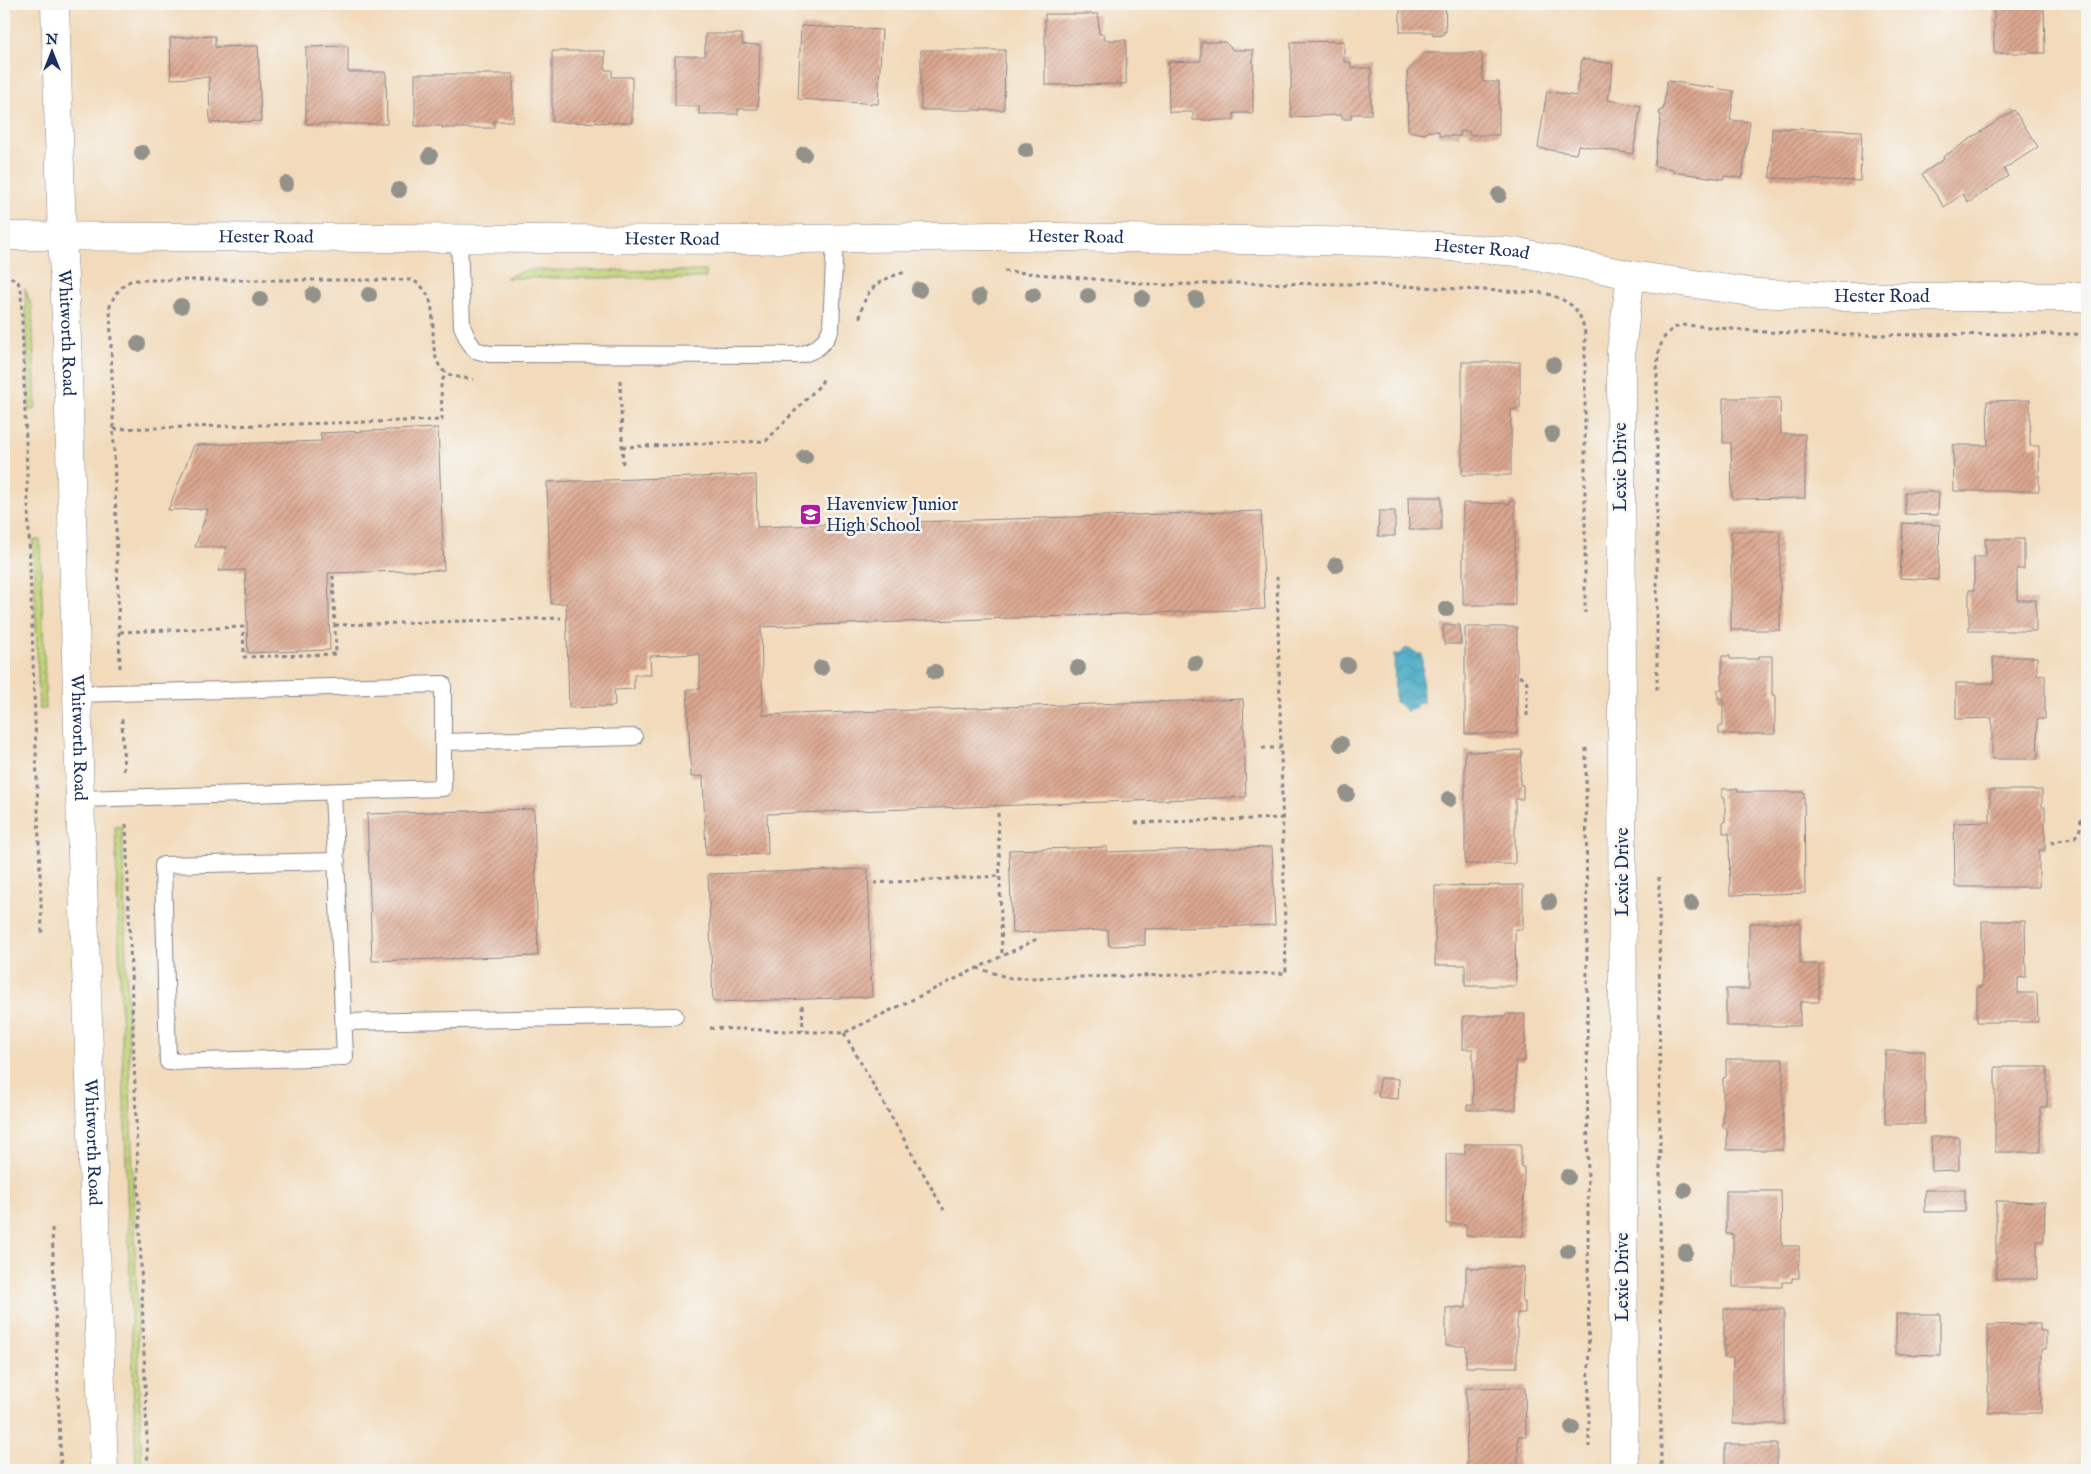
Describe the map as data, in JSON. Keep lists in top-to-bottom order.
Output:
{
  "streets": {
    "street": ["Hester Road", "Whitworth Road", "Lexie Drive"]
  },
  "crossings": [
    ["Hester Road", "Whitworth Road"],
    ["Hester Road", "Lexie Drive"]
  ],
  "places": {
    "school or university": ["Havenview Junior High School"]
  },
  "north": "top"
}
